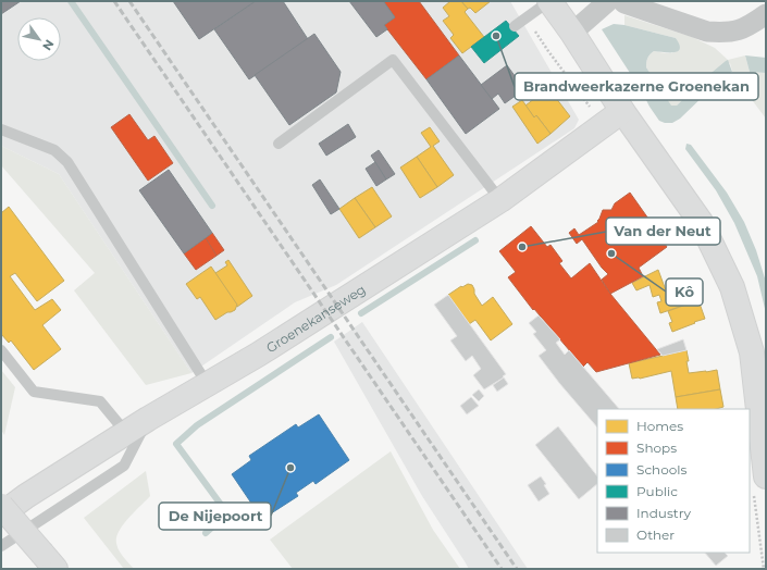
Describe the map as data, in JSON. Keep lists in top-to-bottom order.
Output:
{
  "streets": {
    "main road": ["Groenekanseweg"]
  },
  "places": [
    "Brandweerkazerne Groenekan",
    "Van der Neut",
    "Kô",
    "De Nijepoort"
  ],
  "legend": [
    "Homes",
    "Shops",
    "Schools",
    "Public",
    "Industry",
    "Other"
  ],
  "north": "bottom right"
}
